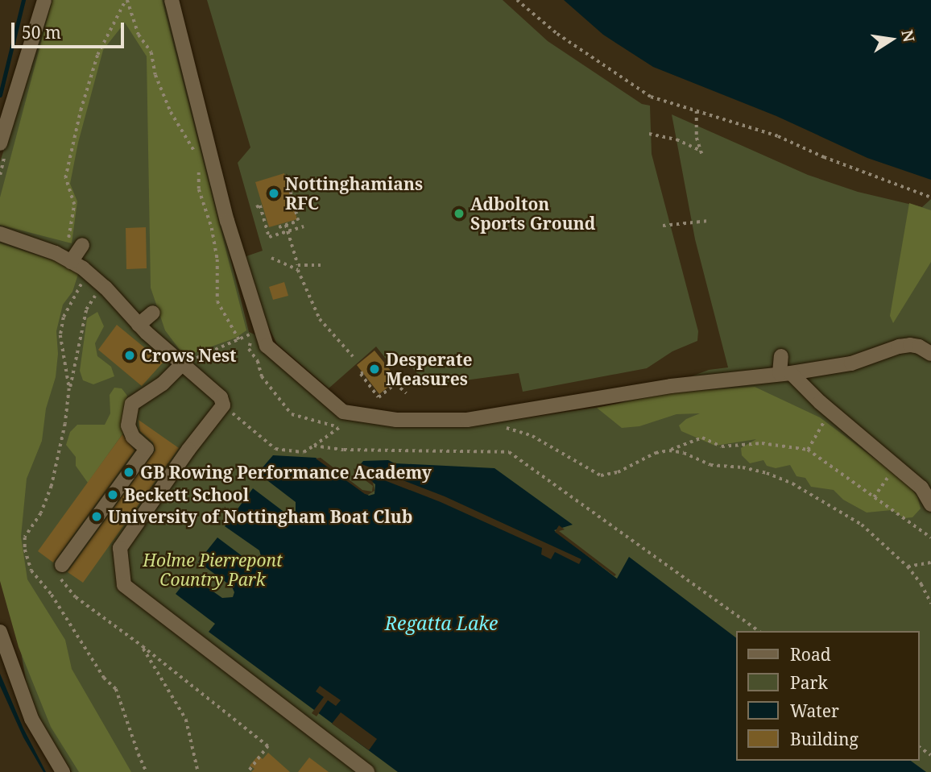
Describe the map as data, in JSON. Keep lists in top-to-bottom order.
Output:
{
  "water": ["Regatta Lake"],
  "parks": ["Holme Pierrepont Country Park"],
  "places": [
    "Nottinghamians RFC",
    "Adbolton Sports Ground",
    "Crows Nest",
    "Desperate Measures",
    "GB Rowing Performance Academy",
    "Beckett School",
    "University of Nottingham Boat Club"
  ],
  "legend": [
    "Road",
    "Park",
    "Water",
    "Building"
  ],
  "scale_bar": "50 m",
  "north": "right"
}
